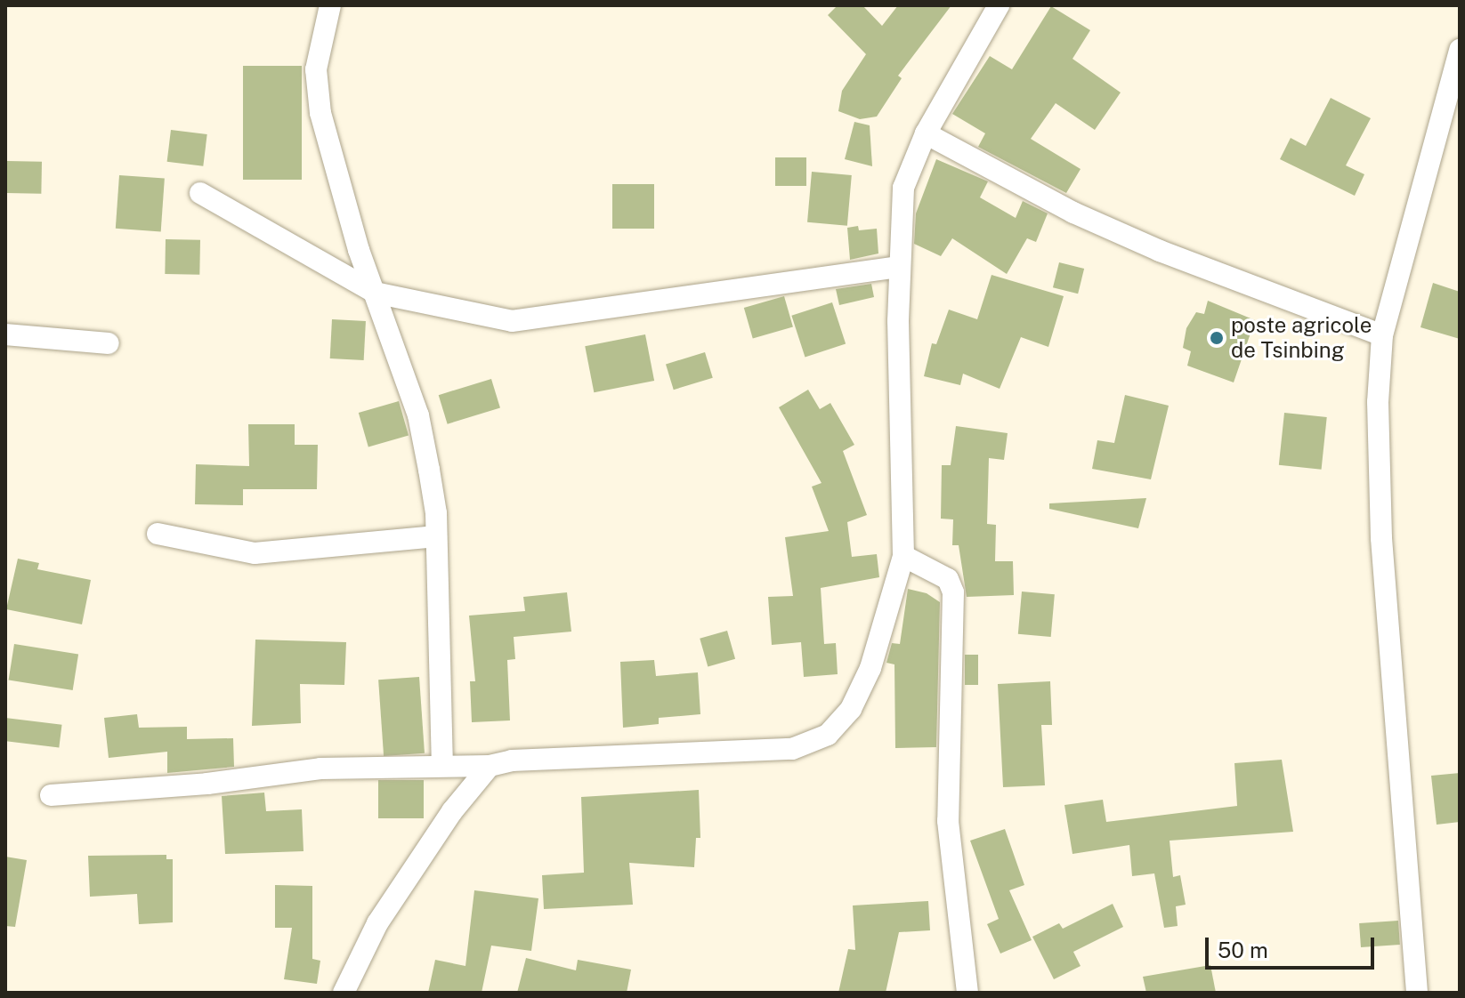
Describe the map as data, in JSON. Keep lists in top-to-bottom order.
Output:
{
  "places": ["poste agricole de Tsinbing"],
  "scale_bar": "50 m"
}
